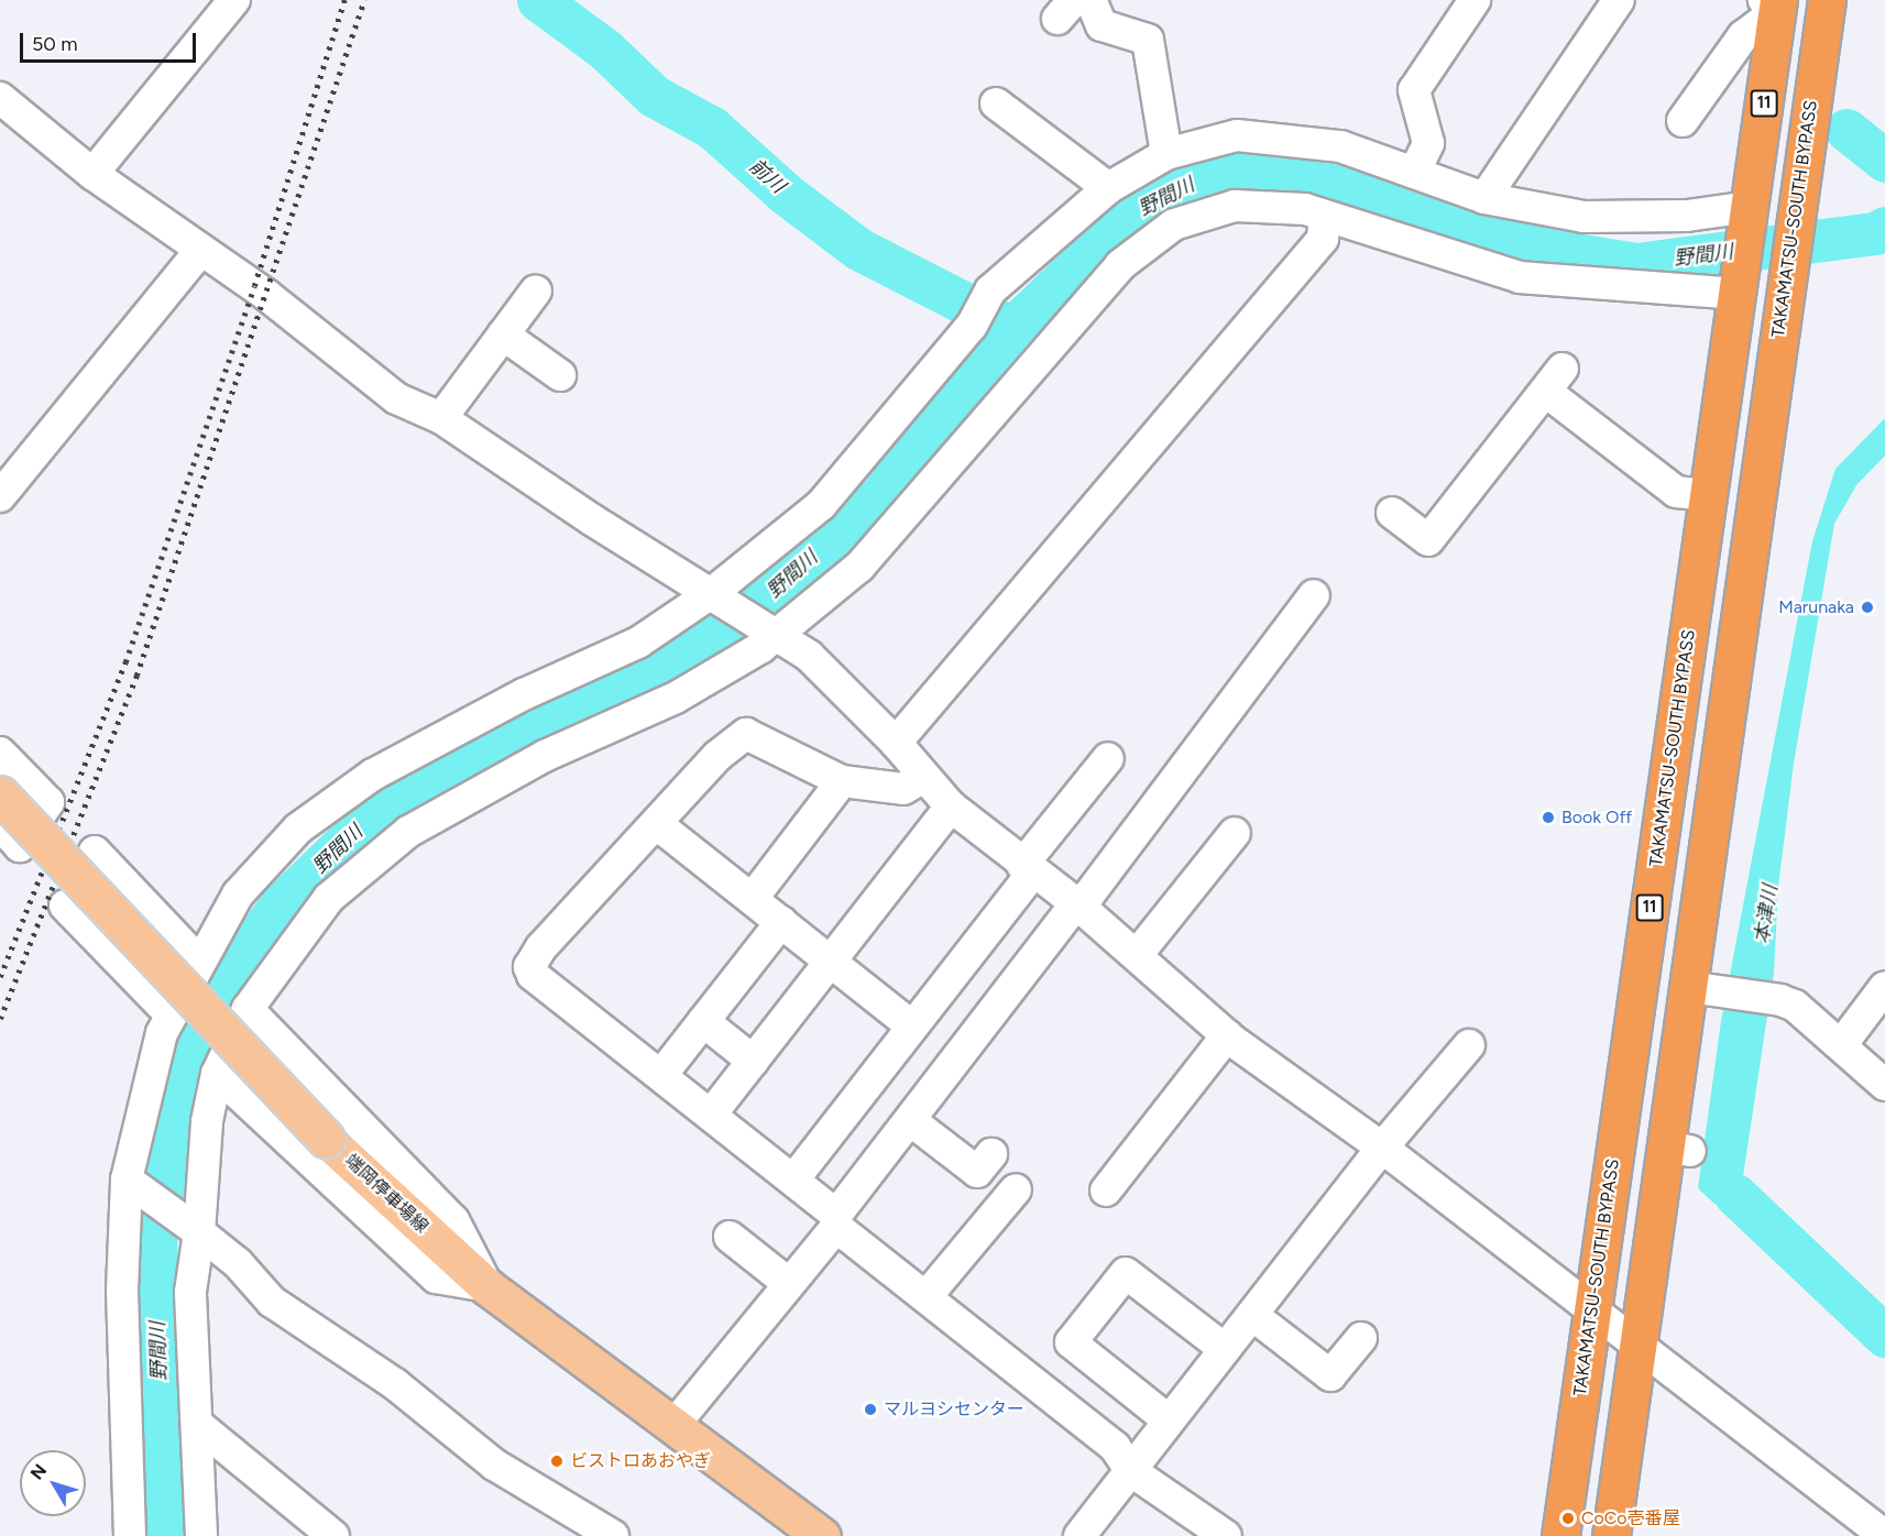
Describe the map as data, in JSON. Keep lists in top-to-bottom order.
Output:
{
  "streets": {
    "highway": ["11", "TAKAMATSU-SOUTH BYPASS"],
    "main road": ["端岡停車場線"]
  },
  "water": ["前川", "野間川", "本津川"],
  "places": [
    "Marunaka",
    "Book Off",
    "マルヨシセンター",
    "ビストロあおやぎ",
    "CoCo壱番屋"
  ],
  "scale_bar": "50 m",
  "north": "top left"
}
